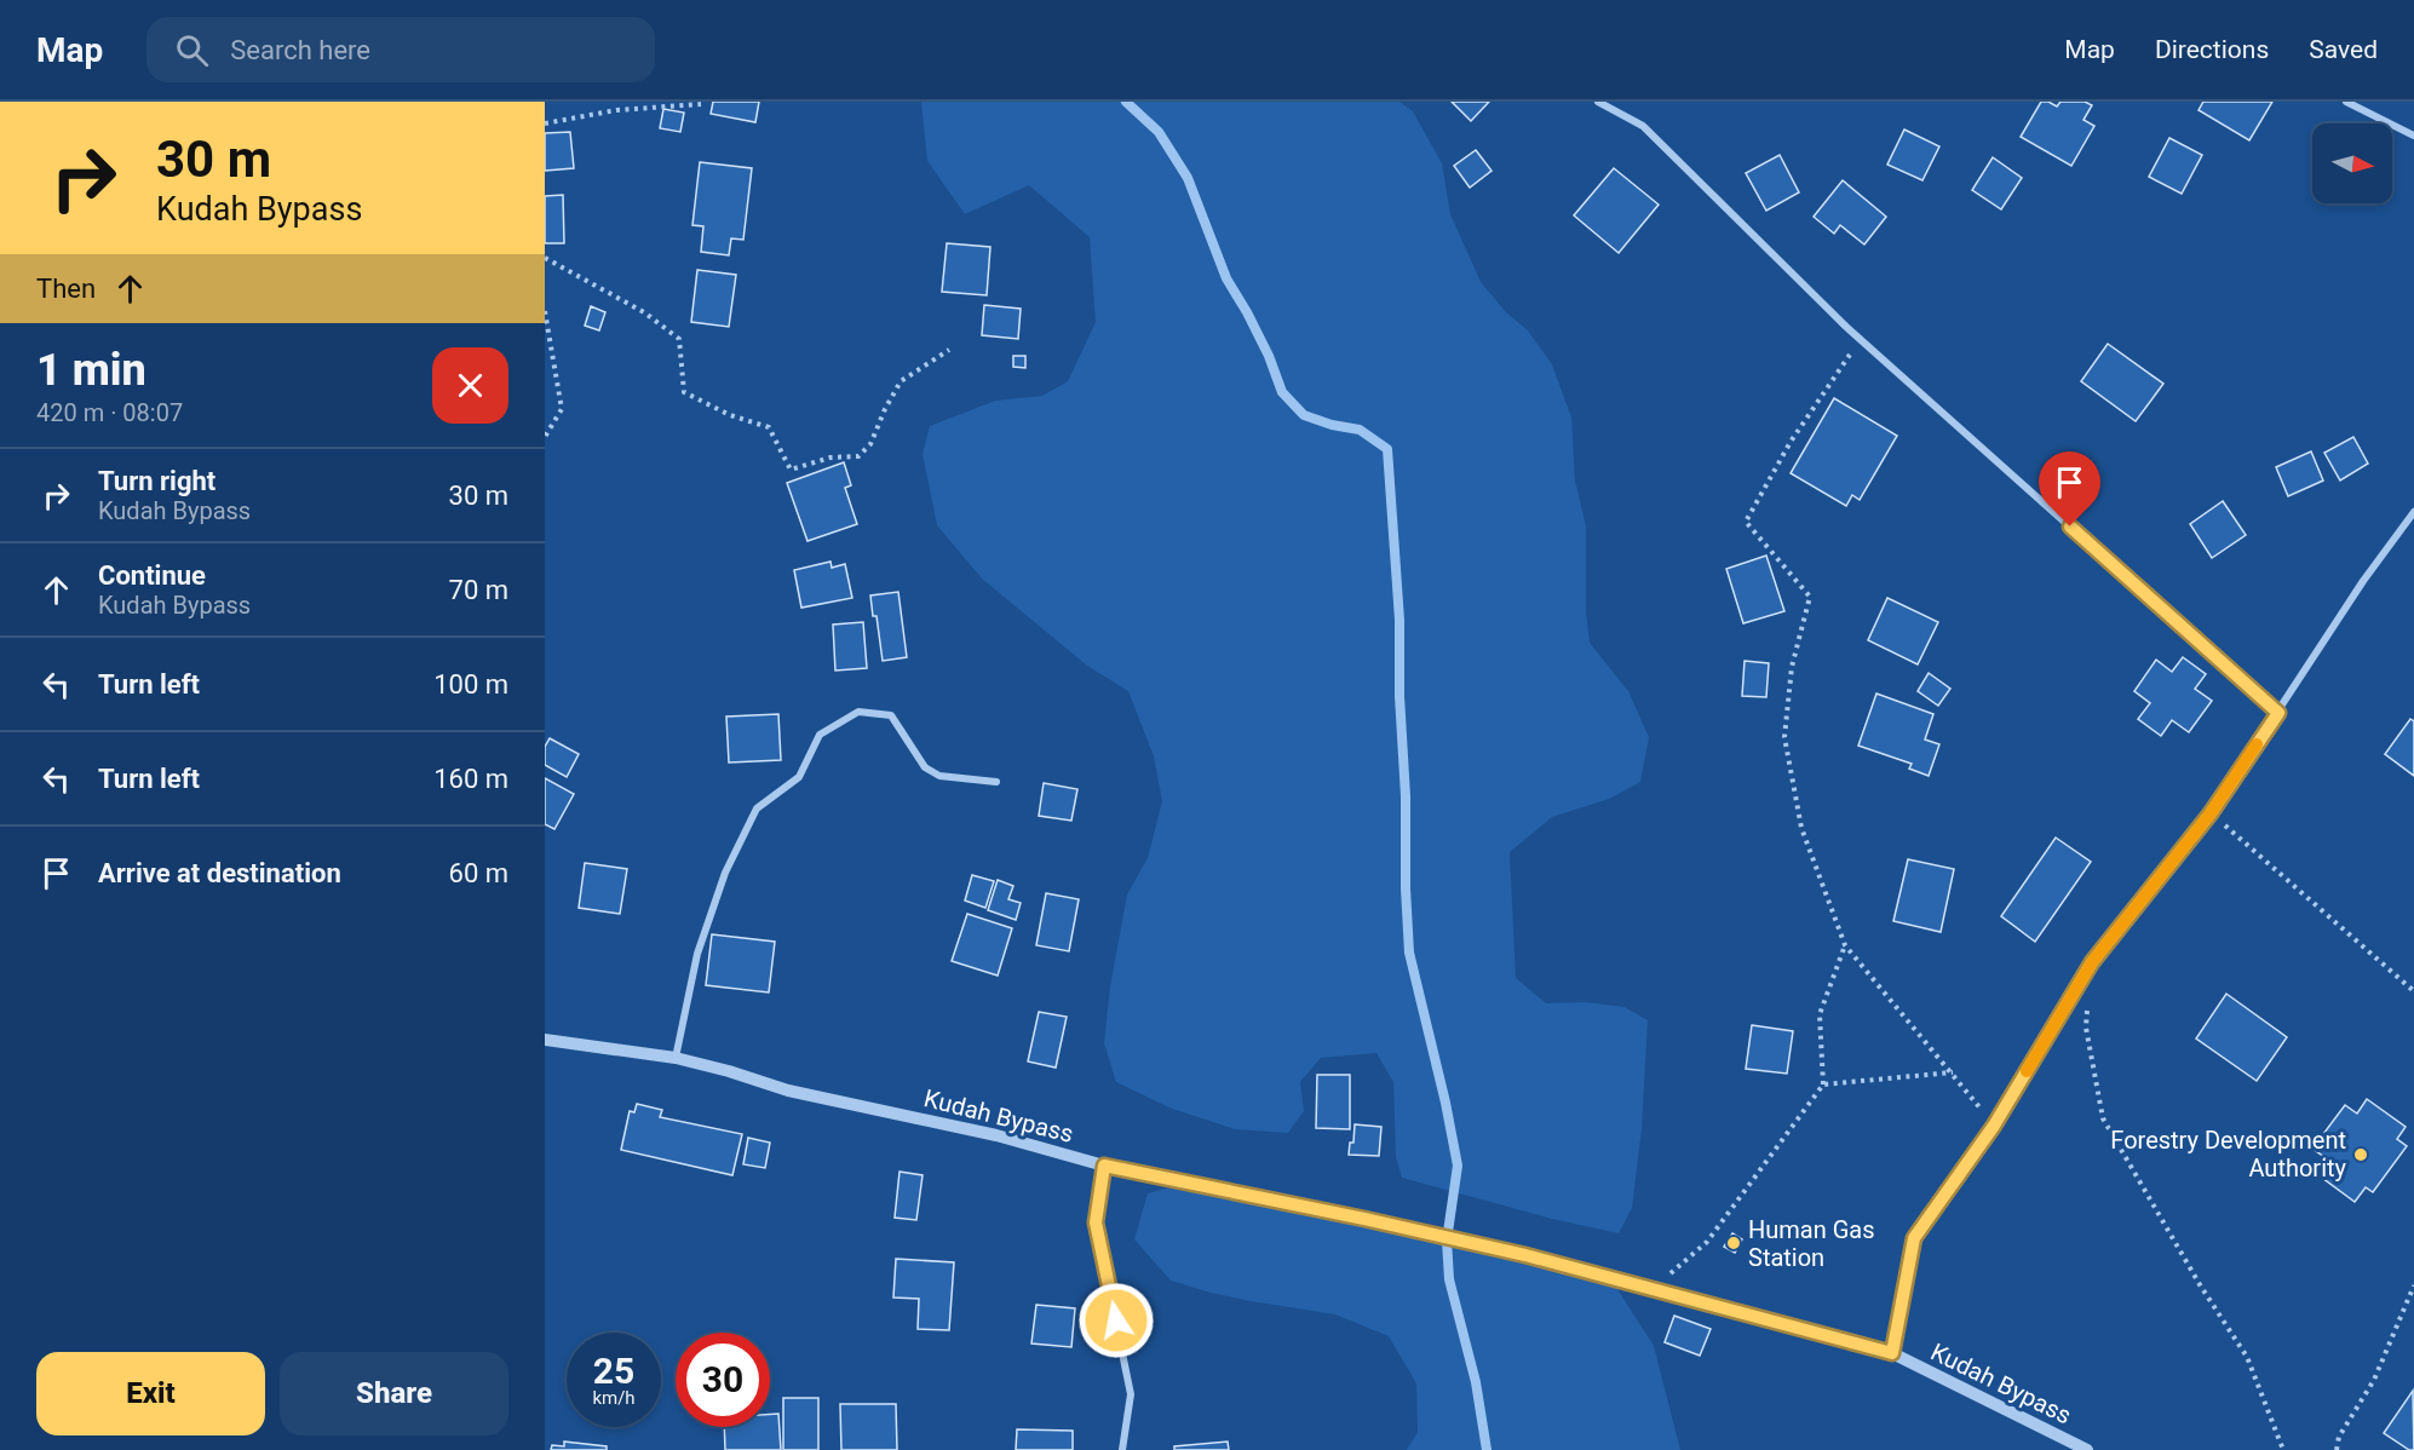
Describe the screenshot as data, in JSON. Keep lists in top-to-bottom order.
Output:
{
  "streets": {
    "street": ["Kudah Bypass"]
  },
  "places": ["Forestry Development Authority", "Human Gas Station"],
  "north": "right",
  "page": {
    "header": "Map",
    "search": "Search here",
    "nav": ["Map", "Directions", "Saved"],
    "turn": ["30 m", "Kudah Bypass"],
    "then": "Then",
    "heading": ["1 min", "420 m · 08:07"],
    "list": [
      {
        "name": "Turn right",
        "note": "Kudah Bypass",
        "value": "30 m"
      },
      {
        "name": "Continue",
        "note": "Kudah Bypass",
        "value": "70 m"
      },
      {
        "name": "Turn left",
        "value": "100 m"
      },
      {
        "name": "Turn left",
        "value": "160 m"
      },
      {
        "name": "Arrive at destination",
        "value": "60 m"
      }
    ],
    "speed": "25 km/h",
    "limit": "30",
    "buttons": ["Exit", "Share"]
  }
}
